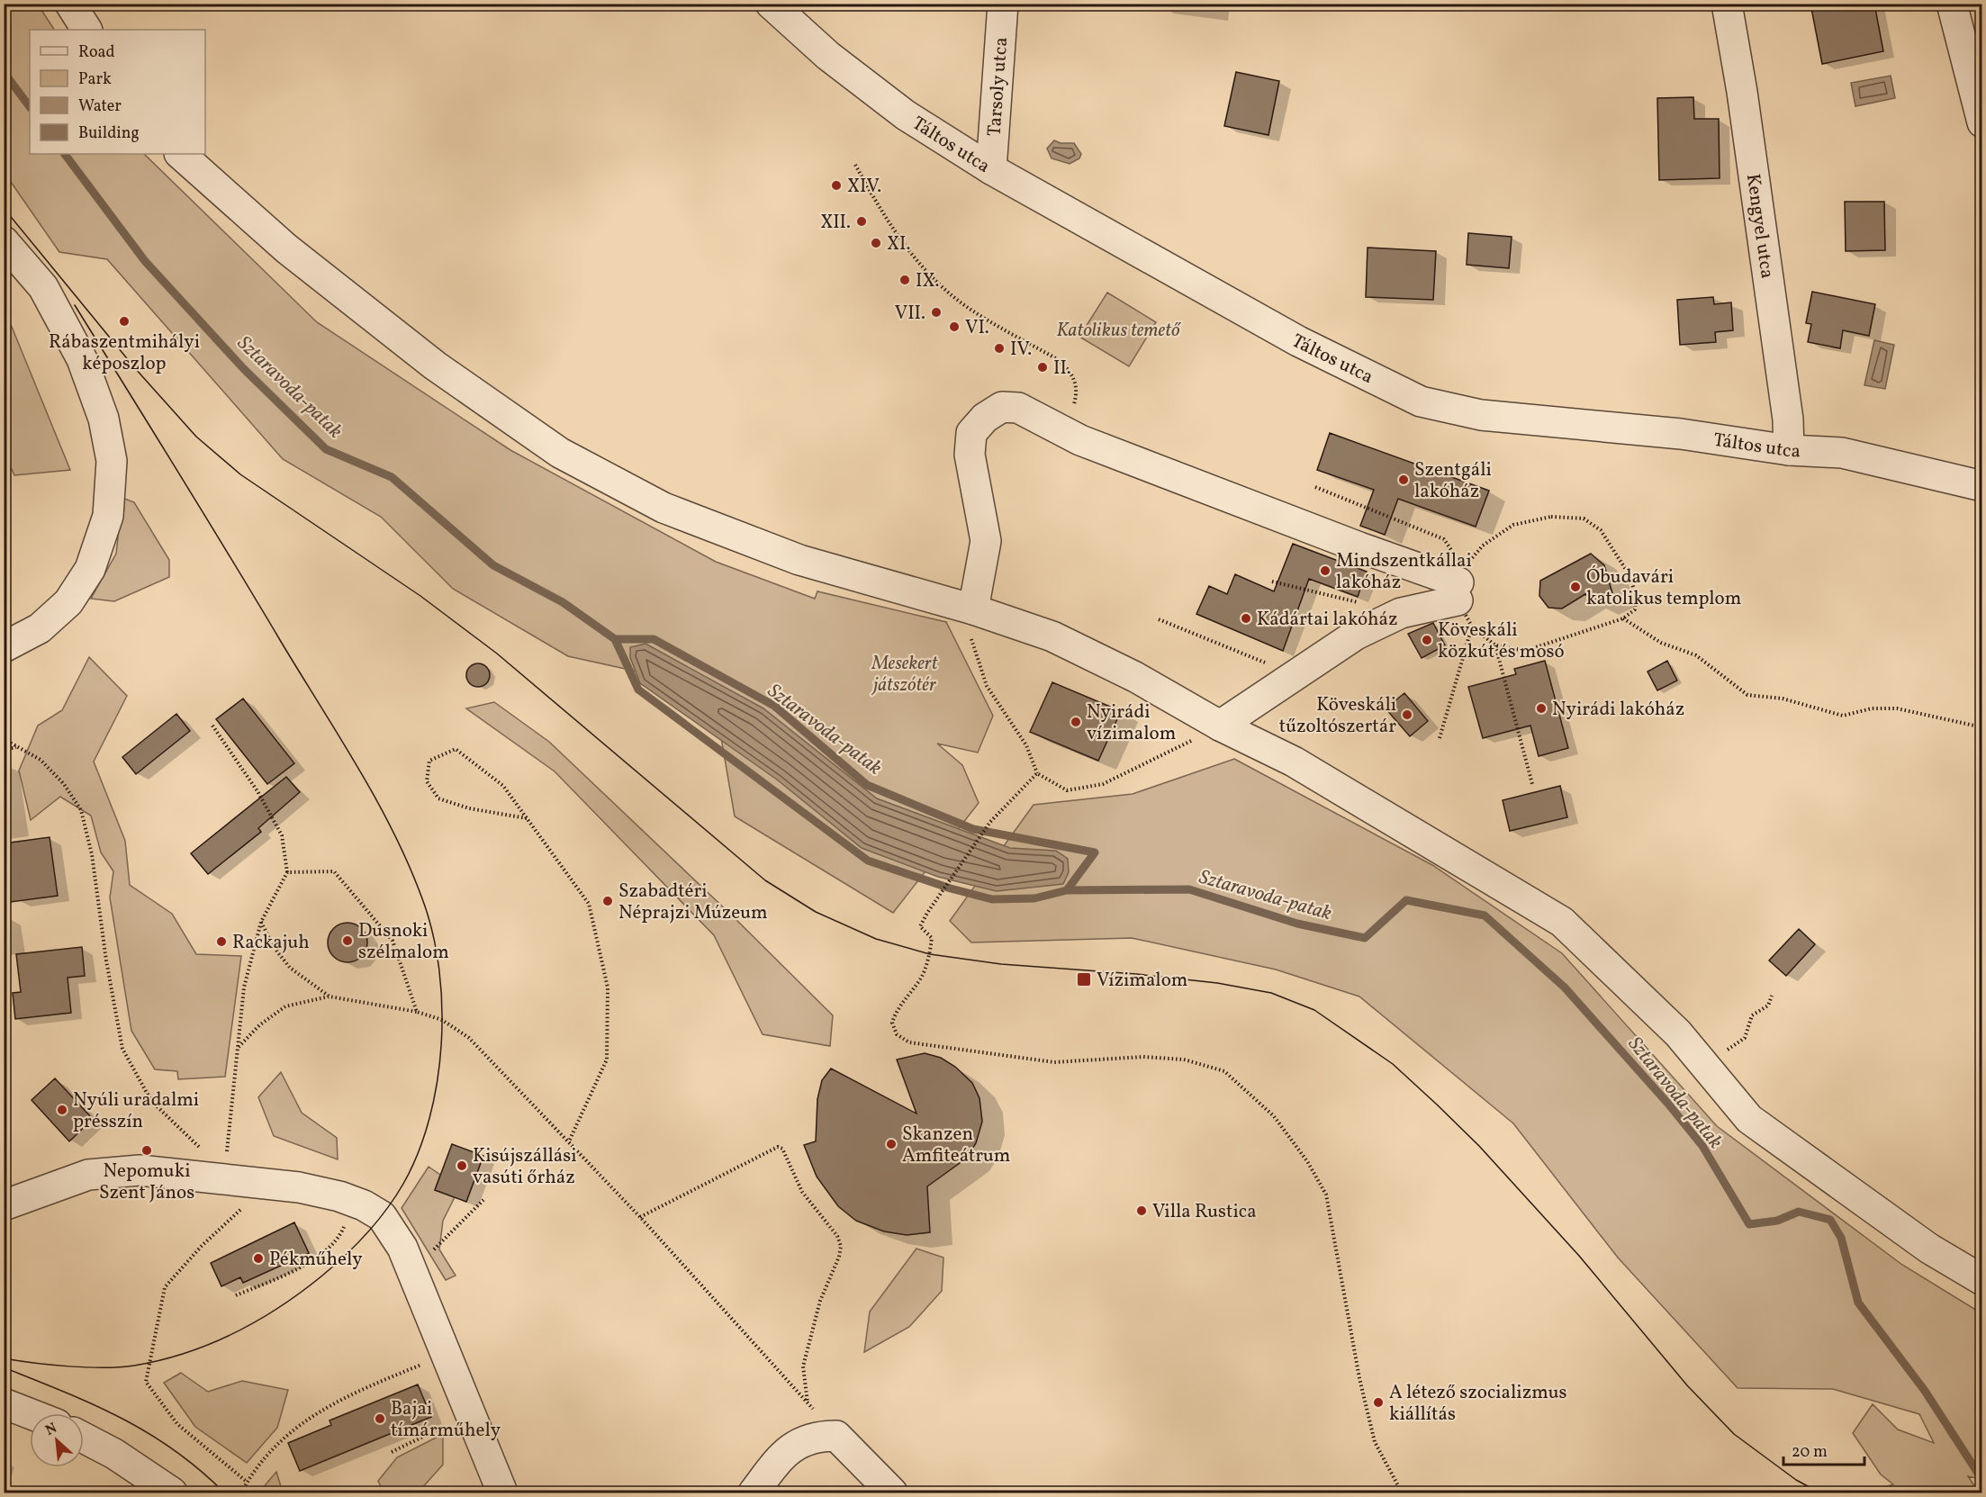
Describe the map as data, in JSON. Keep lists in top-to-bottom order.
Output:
{
  "streets": {
    "street": ["Tarsoly utca", "Táltos utca", "Kengyel utca"]
  },
  "crossings": [
    ["Tarsoly utca", "Táltos utca"],
    ["Táltos utca", "Kengyel utca"]
  ],
  "water": ["Sztaravoda-patak"],
  "parks": ["Katolikus temető", "Mesekert játszótér"],
  "places": {
    "other": [
      "XIV.",
      "XII.",
      "XI.",
      "IX.",
      "VII.",
      "Rábaszentmihályi képoszlop",
      "VI.",
      "IV.",
      "II.",
      "Szentgáli lakóház",
      "Mindszentkállai lakóház",
      "Óbudavári katolikus templom",
      "Kádártai lakóház",
      "Köveskáli közkút és mosó",
      "Nyirádi lakóház",
      "Köveskáli tűzoltószertár",
      "Nyirádi vízimalom",
      "Szabadtéri Néprajzi Múzeum",
      "Dusnoki szélmalom",
      "Rackajuh",
      "Nyúli uradalmi présszín",
      "Skanzen Amfiteátrum",
      "Nepomuki Szent János",
      "Kisújszállási vasúti őrház",
      "Villa Rustica",
      "Pékműhely",
      "A létező szocializmus kiállítás",
      "Bajai tímárműhely"
    ],
    "transit": ["Vízimalom"]
  },
  "legend": [
    "Road",
    "Park",
    "Water",
    "Building"
  ],
  "scale_bar": "20 m",
  "north": "top left"
}
